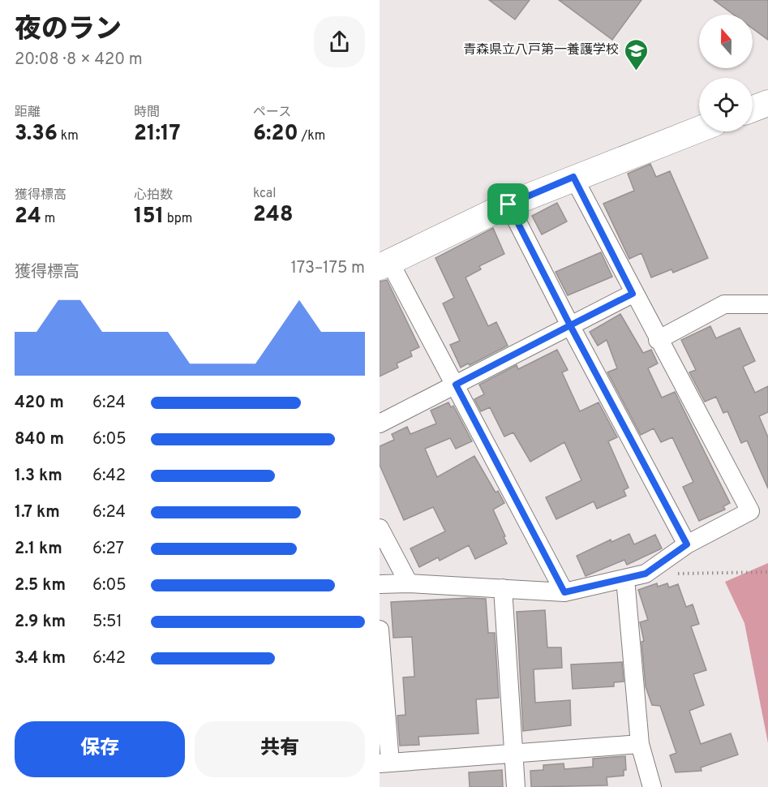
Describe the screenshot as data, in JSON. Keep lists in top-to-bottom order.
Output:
{
  "places": {
    "school or university": ["青森県立八戸第一養護学校"]
  },
  "north": "top",
  "page": {
    "heading": ["夜のラン", "20:08 · 8 × 420 m"],
    "stats": [
      ["距離", "3.36 km"],
      ["時間", "21:17"],
      ["ペース", "6:20 /km"],
      ["獲得標高", "24 m"],
      ["心拍数", "151 bpm"],
      ["kcal", "248"]
    ],
    "chart": ["獲得標高", "173–175 m"],
    "list": [
      {
        "name": "420 m",
        "note": "6:24"
      },
      {
        "name": "840 m",
        "note": "6:05"
      },
      {
        "name": "1.3 km",
        "note": "6:42"
      },
      {
        "name": "1.7 km",
        "note": "6:24"
      },
      {
        "name": "2.1 km",
        "note": "6:27"
      },
      {
        "name": "2.5 km",
        "note": "6:05"
      },
      {
        "name": "2.9 km",
        "note": "5:51"
      },
      {
        "name": "3.4 km",
        "note": "6:42"
      }
    ],
    "buttons": ["保存", "共有"]
  }
}
